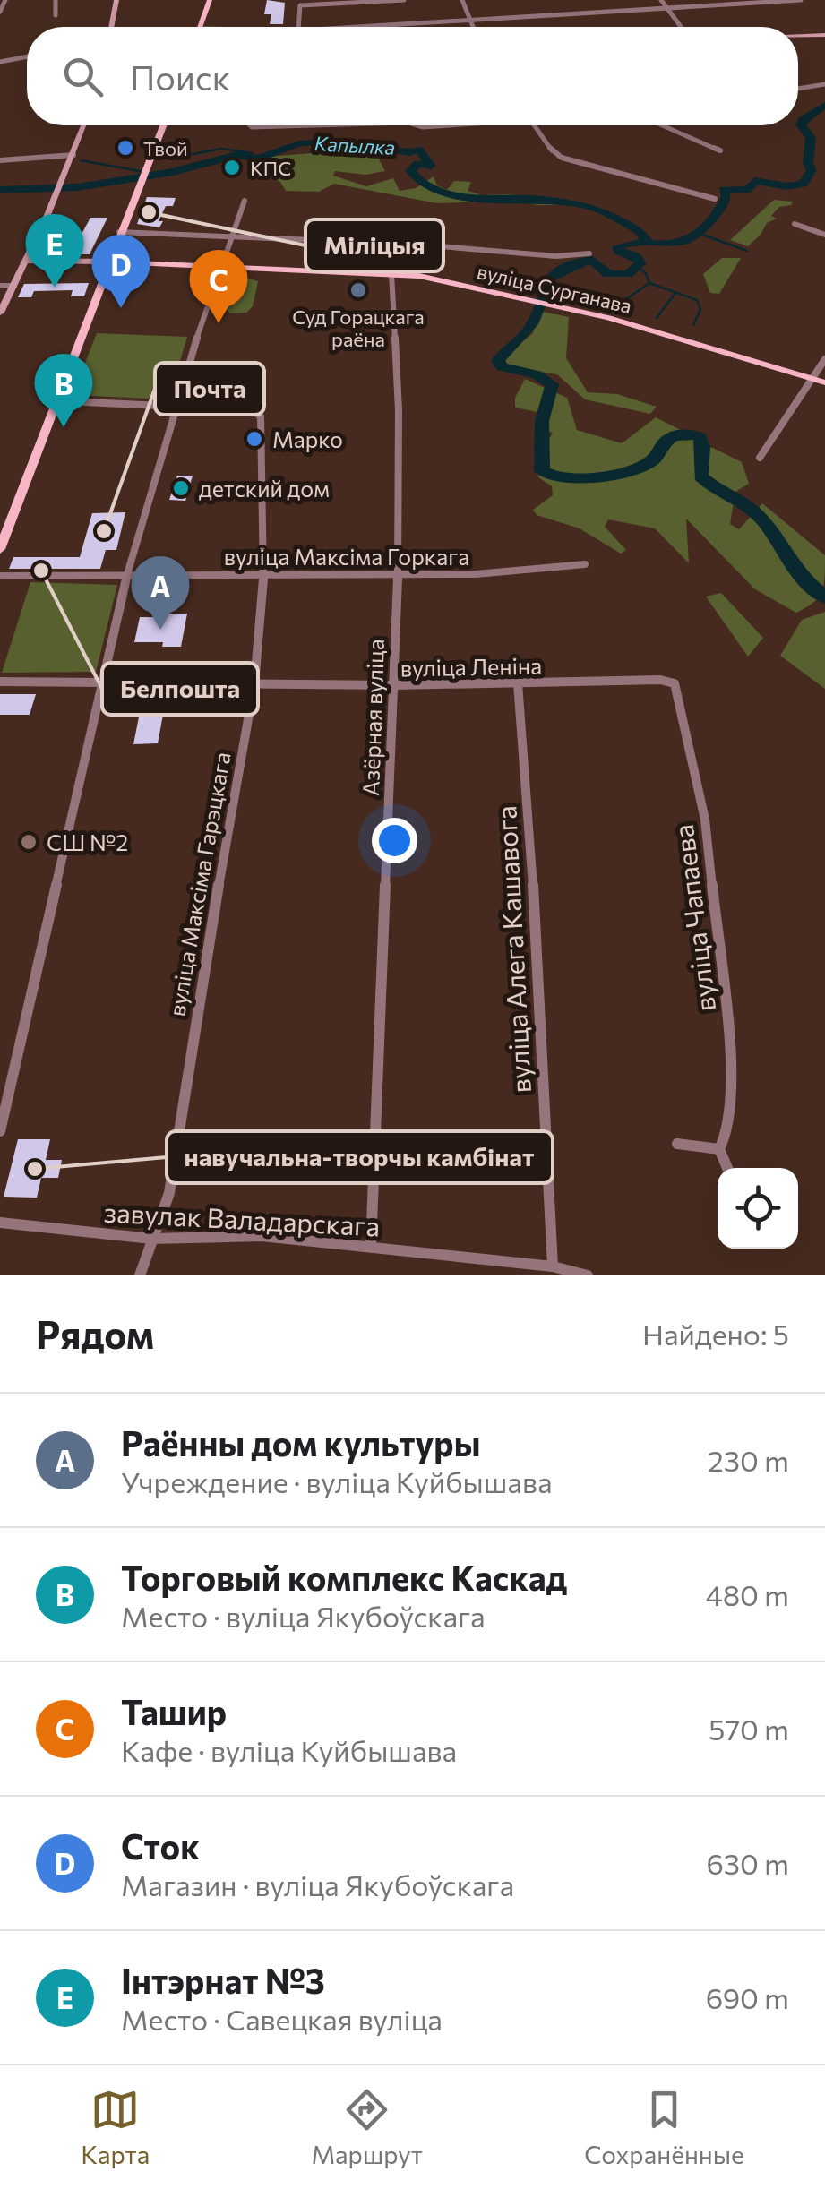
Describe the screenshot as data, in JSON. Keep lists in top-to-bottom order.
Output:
{
  "streets": {
    "main road": ["вуліца Сурганава"],
    "street": [
      "вуліца Максіма Горкага",
      "вуліца Леніна",
      "Азёрная вуліца",
      "вуліца Максіма Гарэцкага",
      "вуліца Чапаева",
      "вуліца Алега Кашавога",
      "завулак Валадарскага"
    ]
  },
  "crossings": [
    ["вуліца Сурганава", "Азёрная вуліца"],
    ["вуліца Максіма Горкага", "Азёрная вуліца"],
    ["вуліца Максіма Горкага", "вуліца Максіма Гарэцкага"],
    ["вуліца Леніна", "Азёрная вуліца"],
    ["вуліца Леніна", "вуліца Максіма Гарэцкага"],
    ["вуліца Леніна", "вуліца Чапаева"],
    ["вуліца Леніна", "вуліца Алега Кашавога"],
    ["Азёрная вуліца", "завулак Валадарскага"],
    ["вуліца Максіма Гарэцкага", "завулак Валадарскага"],
    ["вуліца Алега Кашавога", "завулак Валадарскага"]
  ],
  "water": ["Капылка"],
  "places": [
    "Твой",
    "КПС",
    "Міліцыя",
    "Суд Горацкага раёна",
    "Марко",
    "детский дом",
    "Почта",
    "Белпошта",
    "СШ №2",
    "навучальна-творчы камбінат"
  ],
  "page": {
    "search": "Поиск",
    "pins": [
      "E",
      "D",
      "C",
      "B",
      "A"
    ],
    "heading": ["Рядом", "Найдено: 5"],
    "list": [
      {
        "mark": "A",
        "name": "Раённы дом культуры",
        "note": "Учреждение · вуліца Куйбышава",
        "value": "230 m"
      },
      {
        "mark": "B",
        "name": "Торговый комплекс Каскад",
        "note": "Место · вуліца Якубоўскага",
        "value": "480 m"
      },
      {
        "mark": "C",
        "name": "Ташир",
        "note": "Кафе · вуліца Куйбышава",
        "value": "570 m"
      },
      {
        "mark": "D",
        "name": "Сток",
        "note": "Магазин · вуліца Якубоўскага",
        "value": "630 m"
      },
      {
        "mark": "E",
        "name": "Інтэрнат №3",
        "note": "Место · Савецкая вуліца",
        "value": "690 m"
      }
    ],
    "nav": ["Карта", "Маршрут", "Сохранённые"]
  }
}
